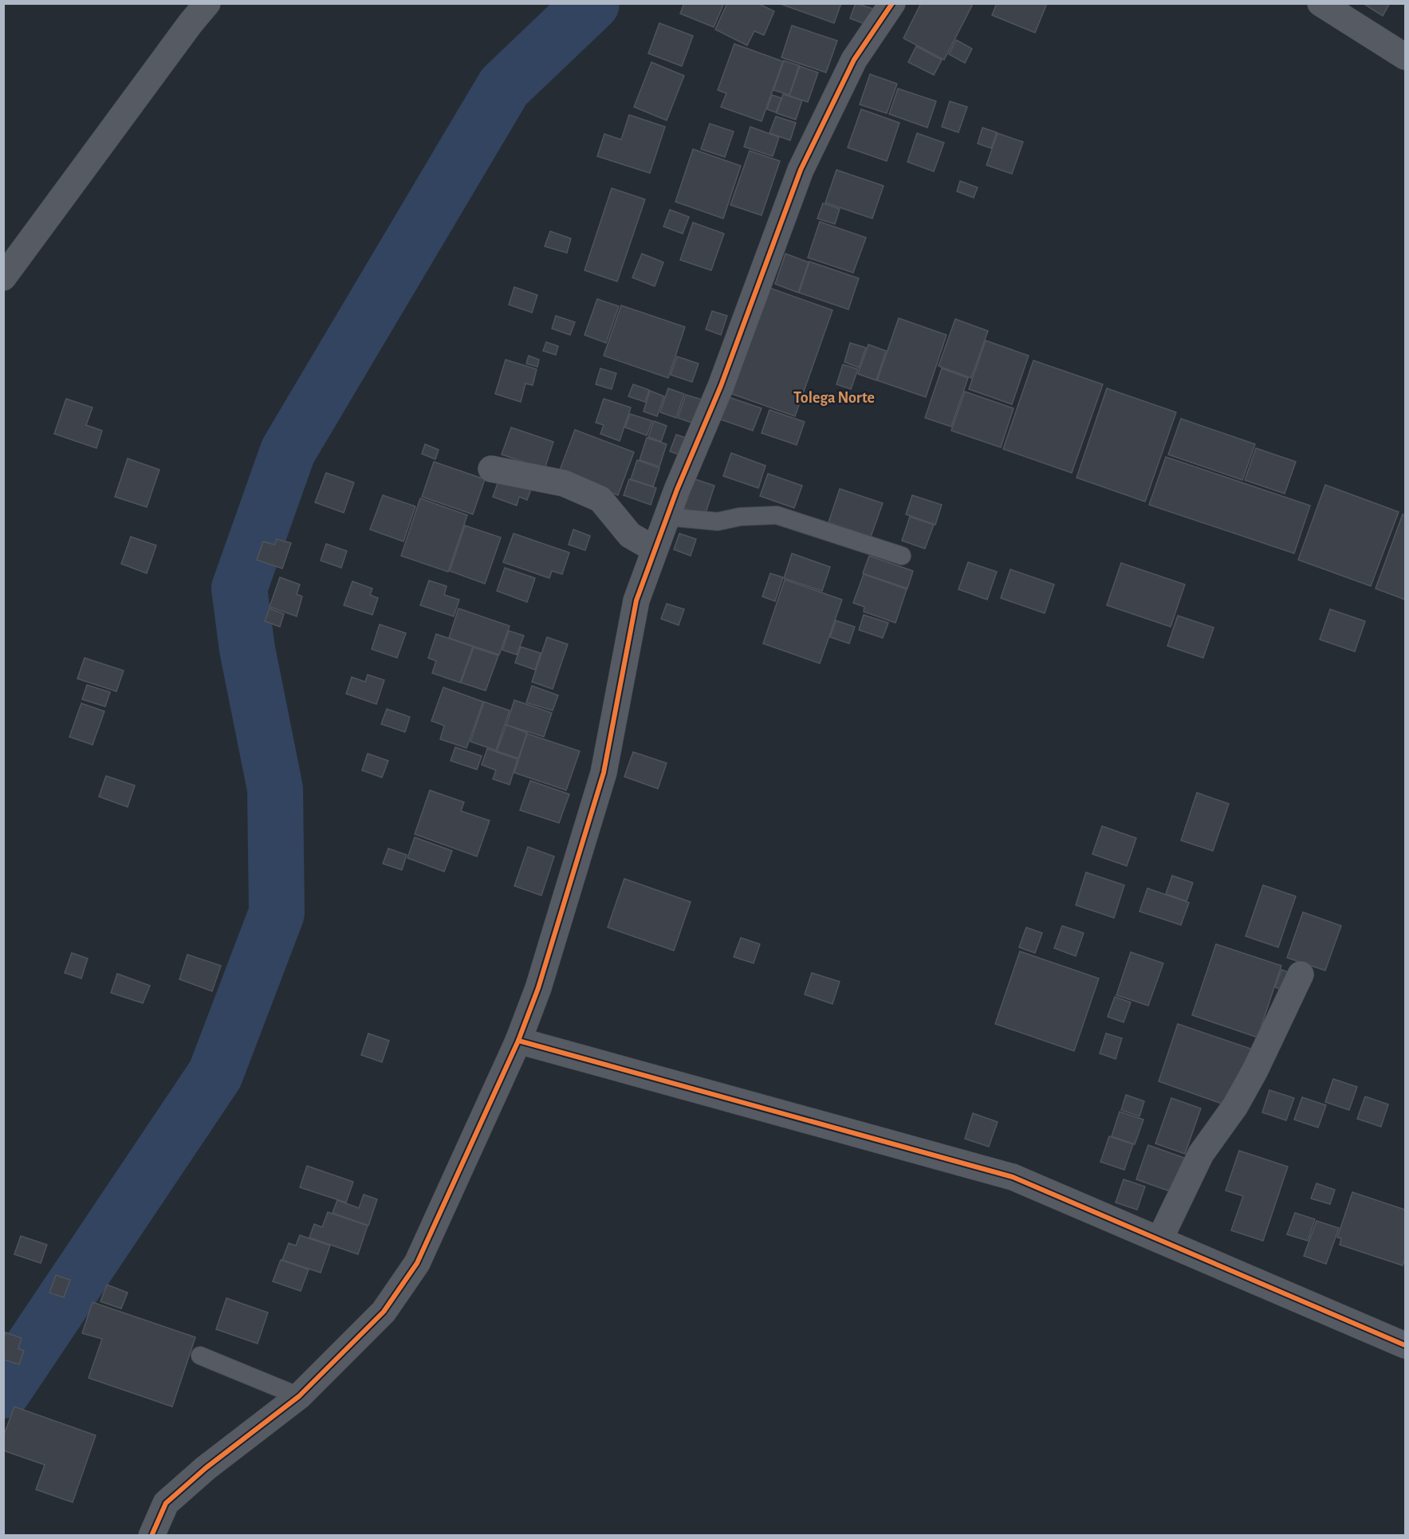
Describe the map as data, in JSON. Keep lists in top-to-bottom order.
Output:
{
  "districts": ["Tolega Norte"]
}
